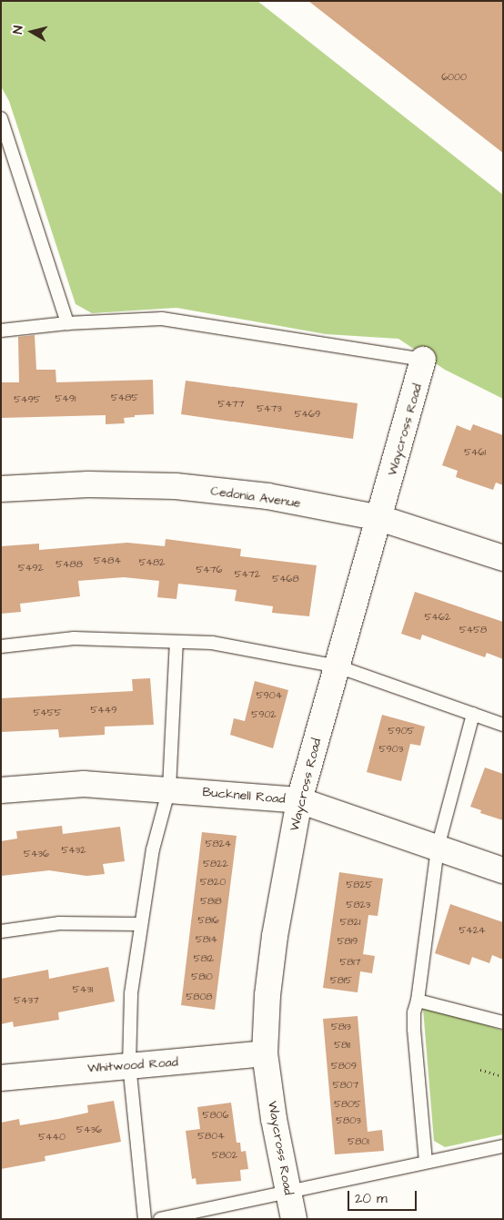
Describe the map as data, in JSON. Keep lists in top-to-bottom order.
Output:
{
  "streets": {
    "street": [
      "Waycross Road",
      "Cedonia Avenue",
      "Bucknell Road",
      "Whitwood Road"
    ]
  },
  "crossings": [
    ["Waycross Road", "Cedonia Avenue"],
    ["Waycross Road", "Bucknell Road"],
    ["Waycross Road", "Whitwood Road"]
  ],
  "house_numbers": [
    "6000",
    "5485",
    "5491",
    "5495",
    "5477",
    "5473",
    "5469",
    "5461",
    "5484",
    "5482",
    "5488",
    "5492",
    "5476",
    "5472",
    "5468",
    "5462",
    "5458",
    "5904",
    "5449",
    "5455",
    "5902",
    "5905",
    "5903",
    "5824",
    "5432",
    "5436",
    "5822",
    "5820",
    "5825",
    "5818",
    "5823",
    "5816",
    "5821",
    "5424",
    "5814",
    "5819",
    "5812",
    "5817",
    "5810",
    "5815",
    "5431",
    "5808",
    "5437",
    "5813",
    "5811",
    "5809",
    "5807",
    "5805",
    "5806",
    "5803",
    "5436",
    "5804",
    "5440",
    "5801",
    "5802"
  ],
  "scale_bar": "20 m",
  "north": "left"
}
